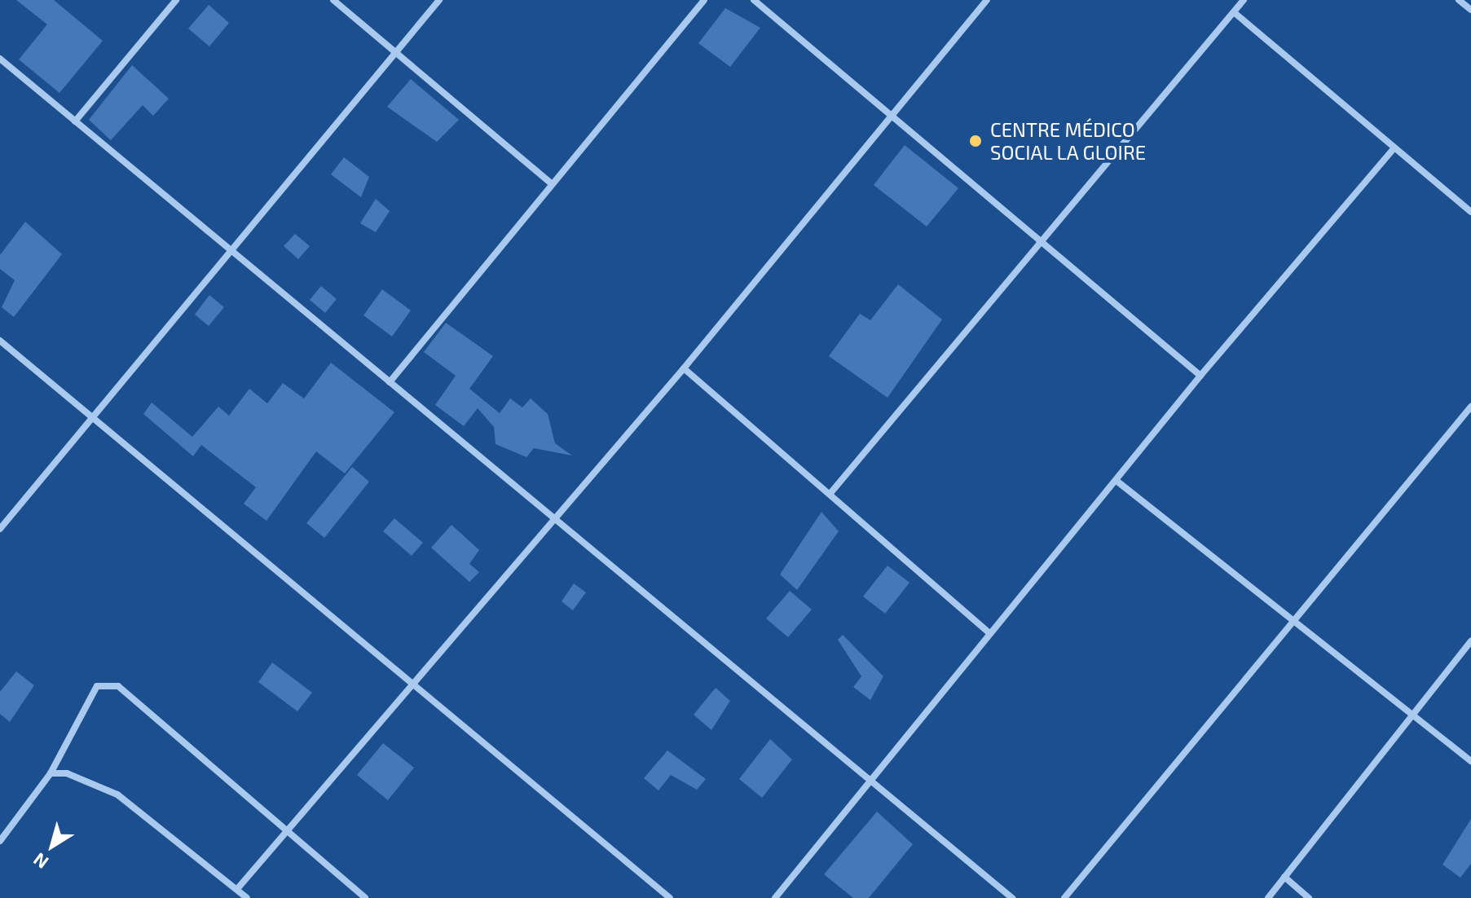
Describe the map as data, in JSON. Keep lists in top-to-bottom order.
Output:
{
  "places": ["CENTRE MÉDICO SOCIAL LA GLOIRE"],
  "north": "bottom left"
}
